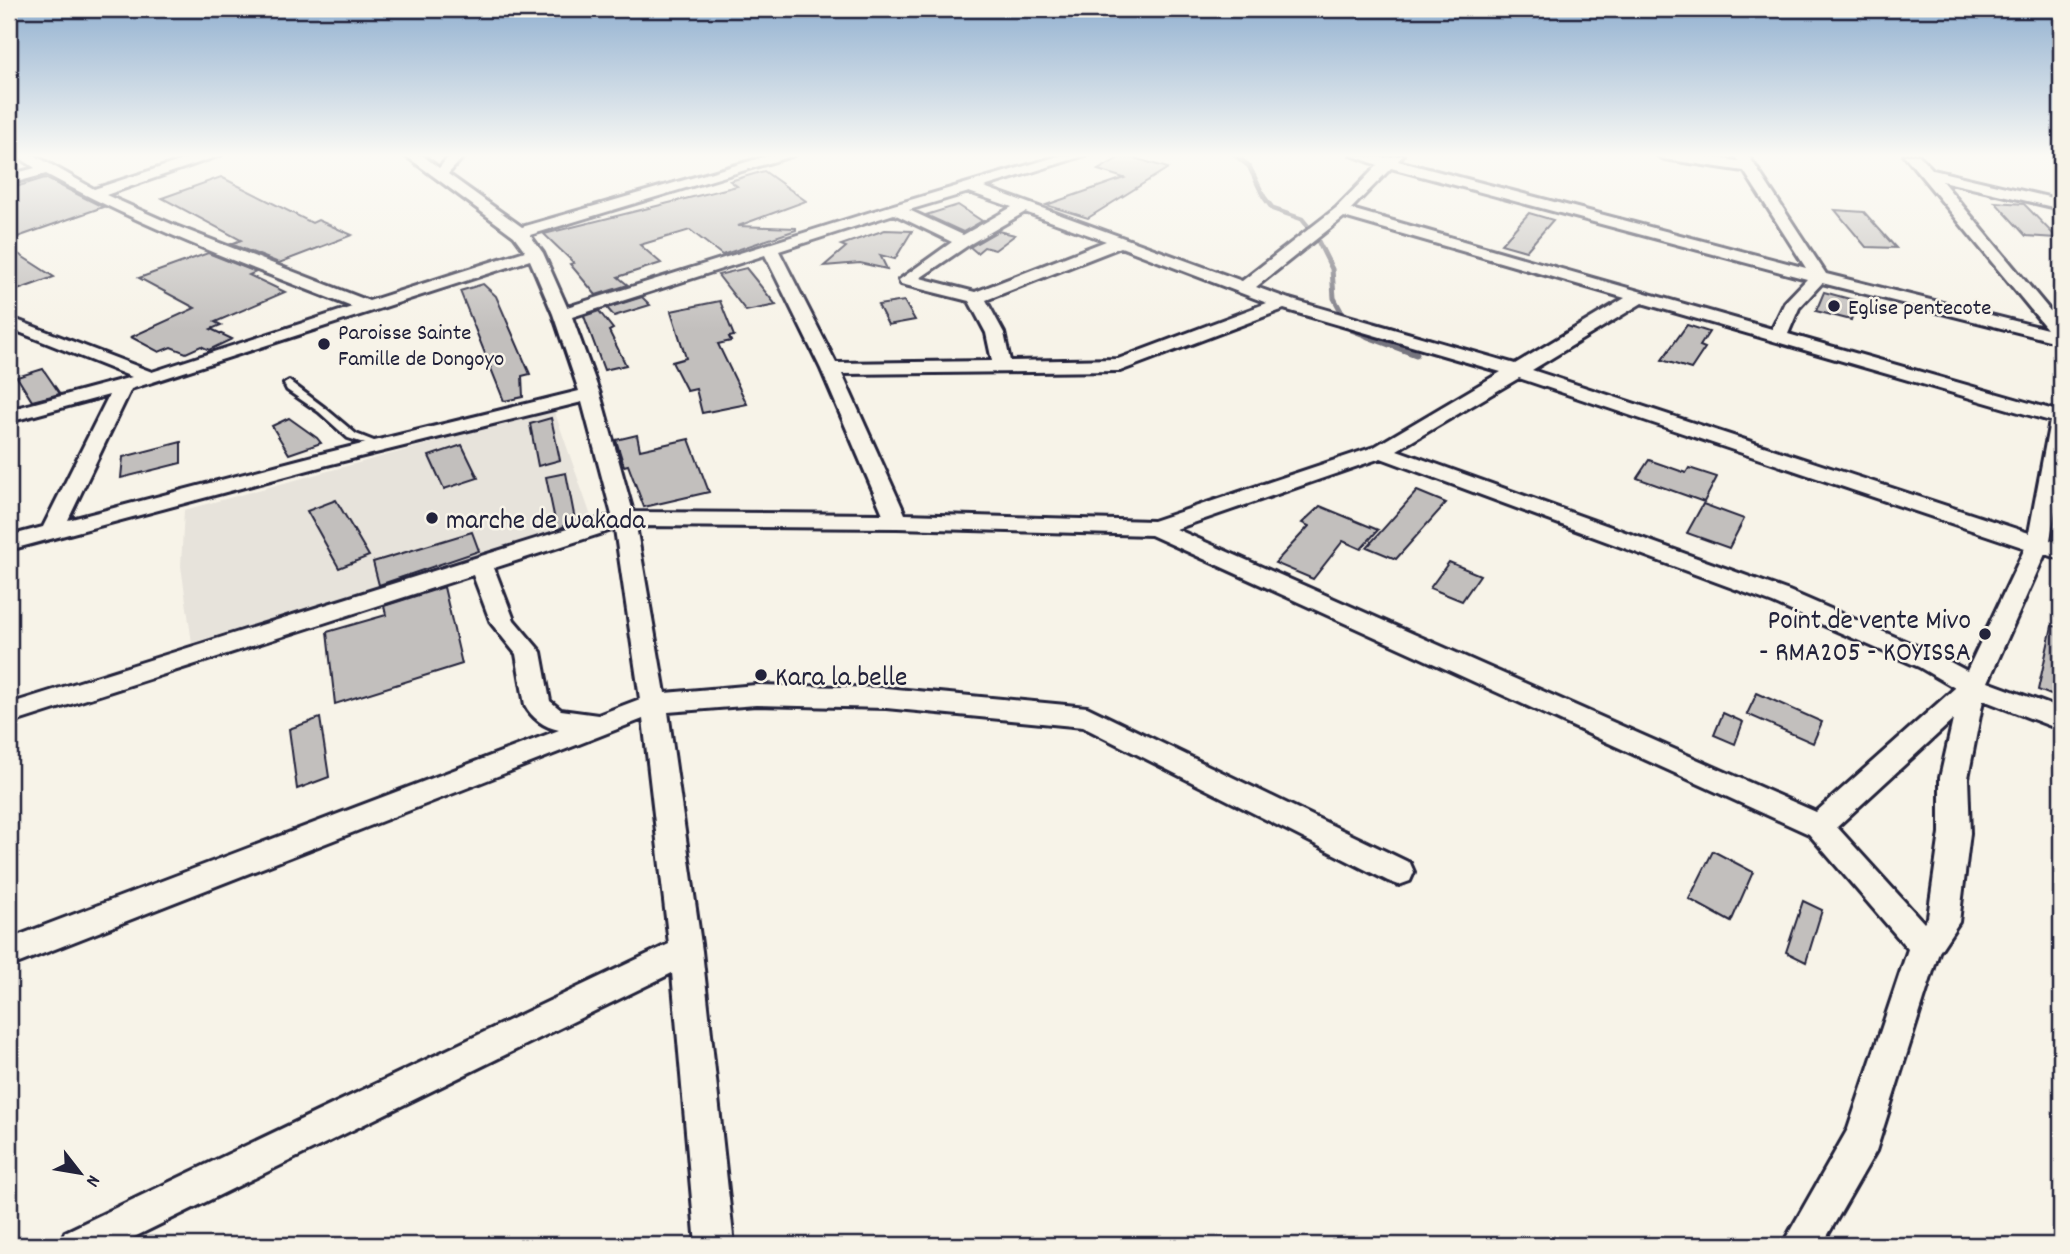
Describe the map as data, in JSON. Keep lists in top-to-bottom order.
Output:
{
  "places": [
    "Eglise pentecote",
    "Paroisse Sainte Famille de Dongoyo",
    "marche de wakada",
    "Point de vente Mivo - RMA205 - KOYISSA",
    "Kara la belle"
  ],
  "north": "bottom right"
}
